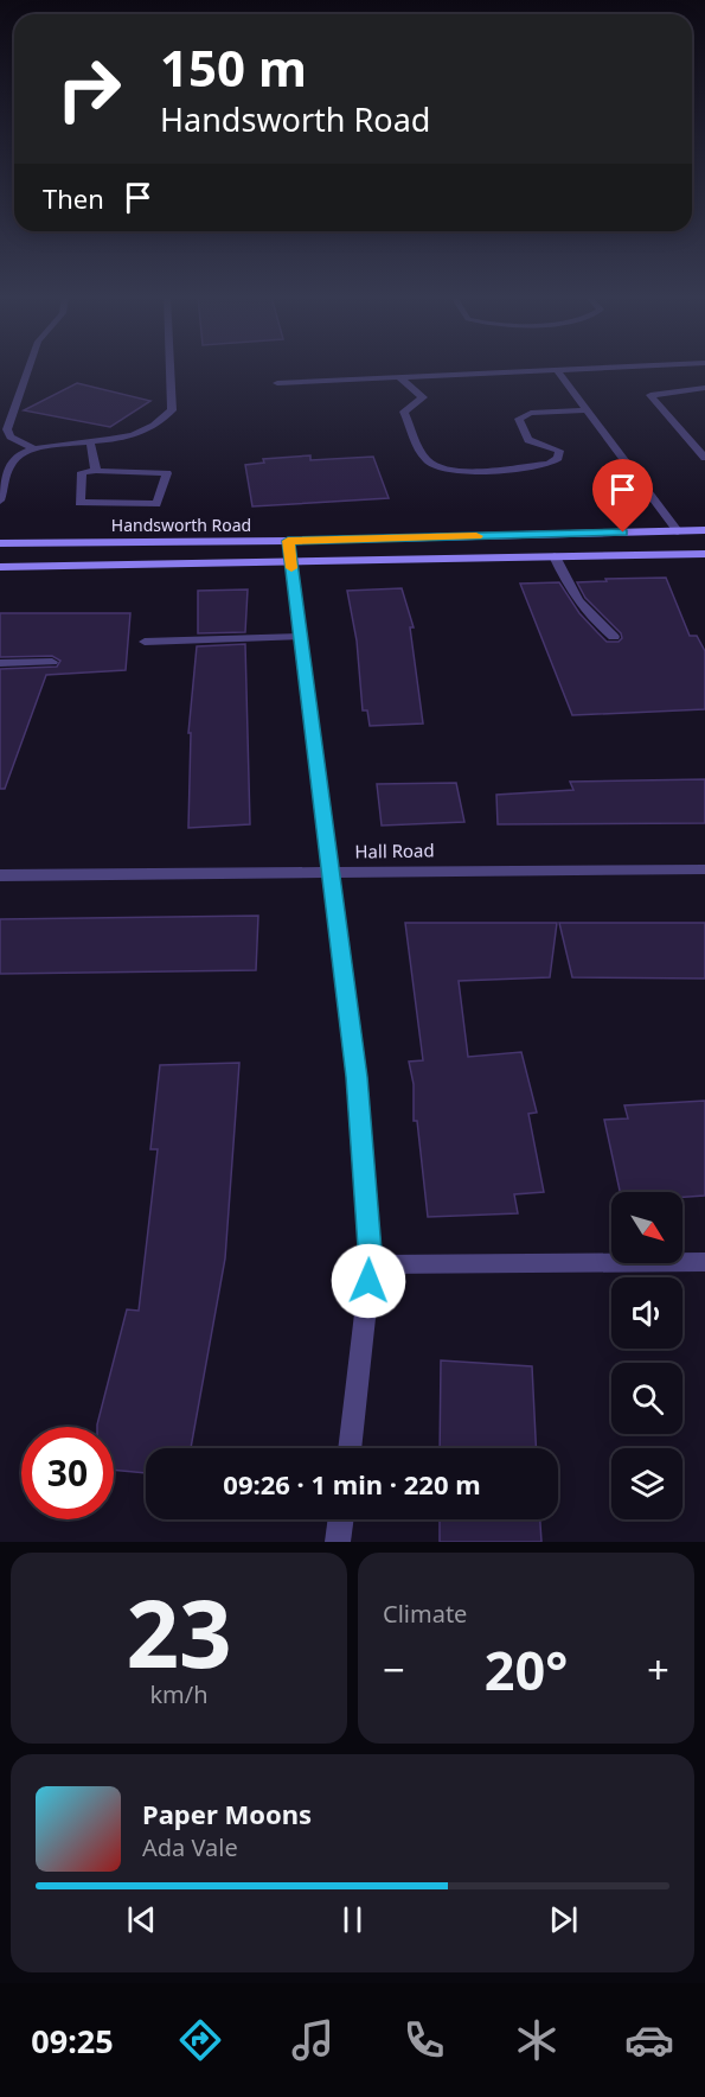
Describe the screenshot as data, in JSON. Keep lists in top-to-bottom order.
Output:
{
  "streets": {
    "main road": ["Handsworth Road"],
    "street": ["Hall Road"]
  },
  "north": "bottom right",
  "page": {
    "turn": ["150 m", "Handsworth Road"],
    "then": "Then",
    "limit": "30",
    "trip": "09:26 · 1 min · 220 m",
    "tile": [
      ["23", "km/h"],
      "Climate"
    ],
    "heat": ["−", "20°", "+"],
    "song": ["Paper Moons", "Ada Vale"],
    "tabs": "09:25"
  }
}
